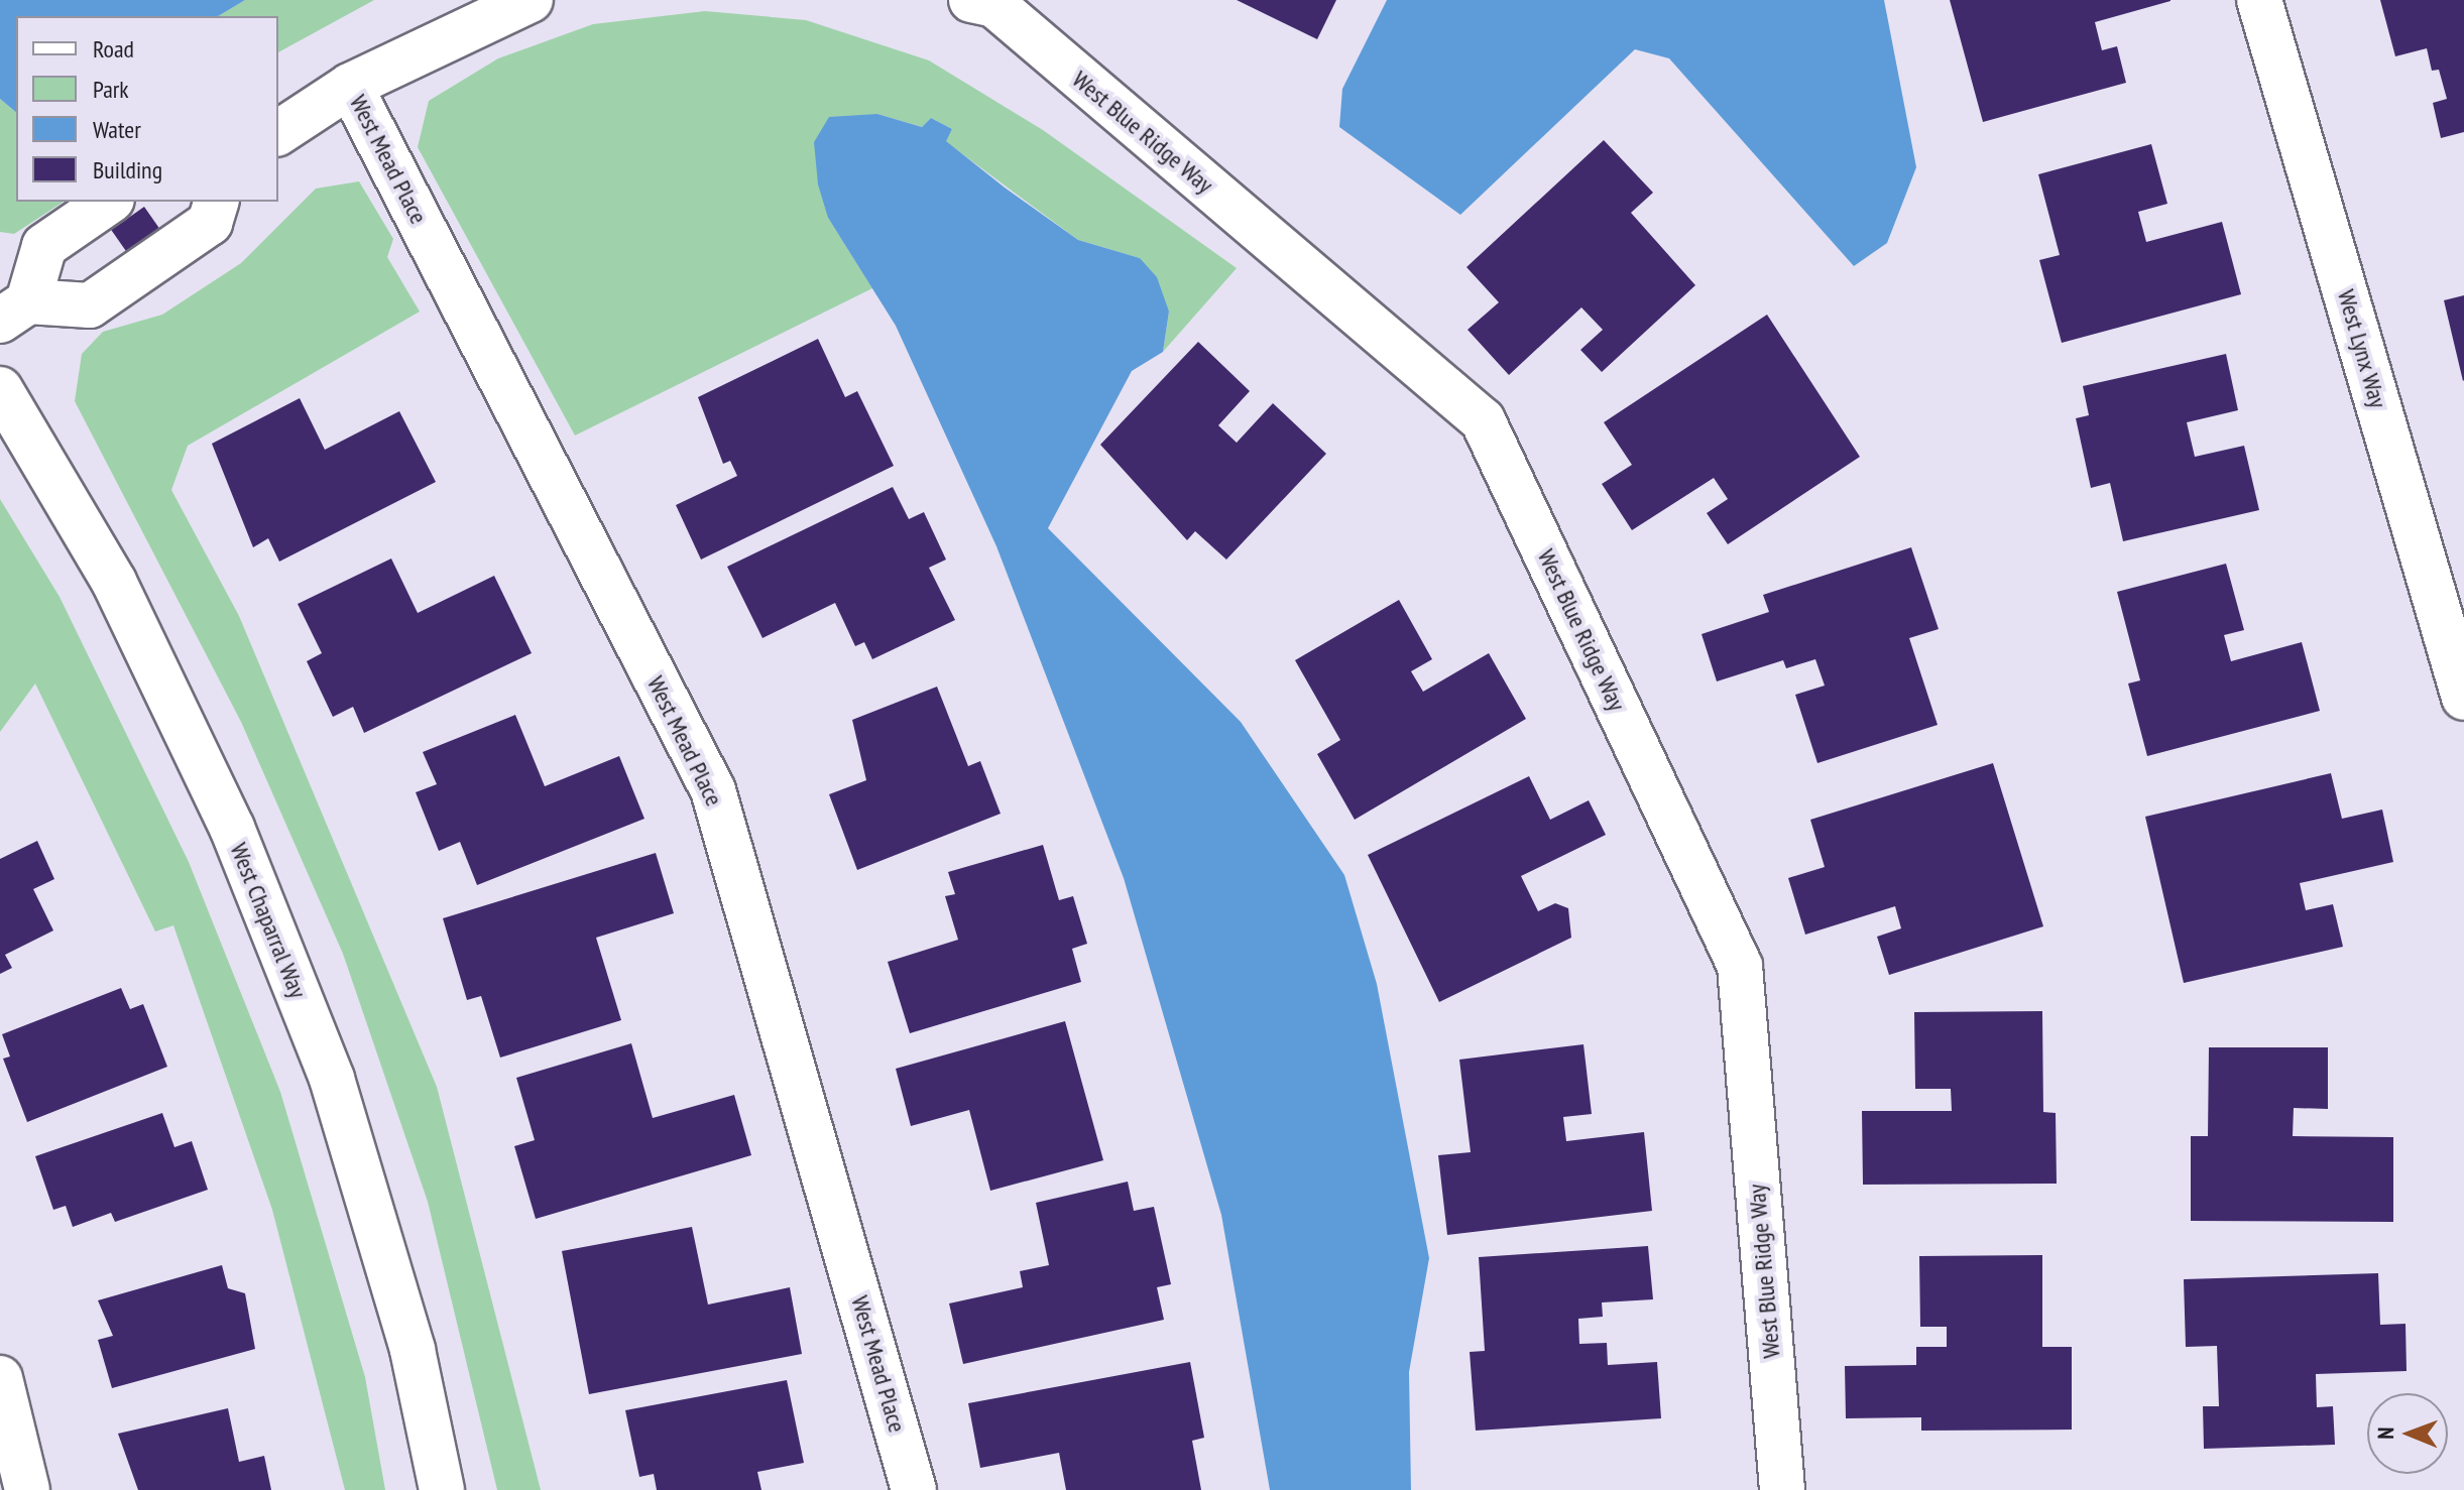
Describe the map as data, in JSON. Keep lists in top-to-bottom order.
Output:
{
  "streets": {
    "street": [
      "West Blue Ridge Way",
      "West Mead Place",
      "West Lynx Way",
      "West Chaparral Way"
    ]
  },
  "legend": [
    "Road",
    "Park",
    "Water",
    "Building"
  ],
  "north": "left"
}
